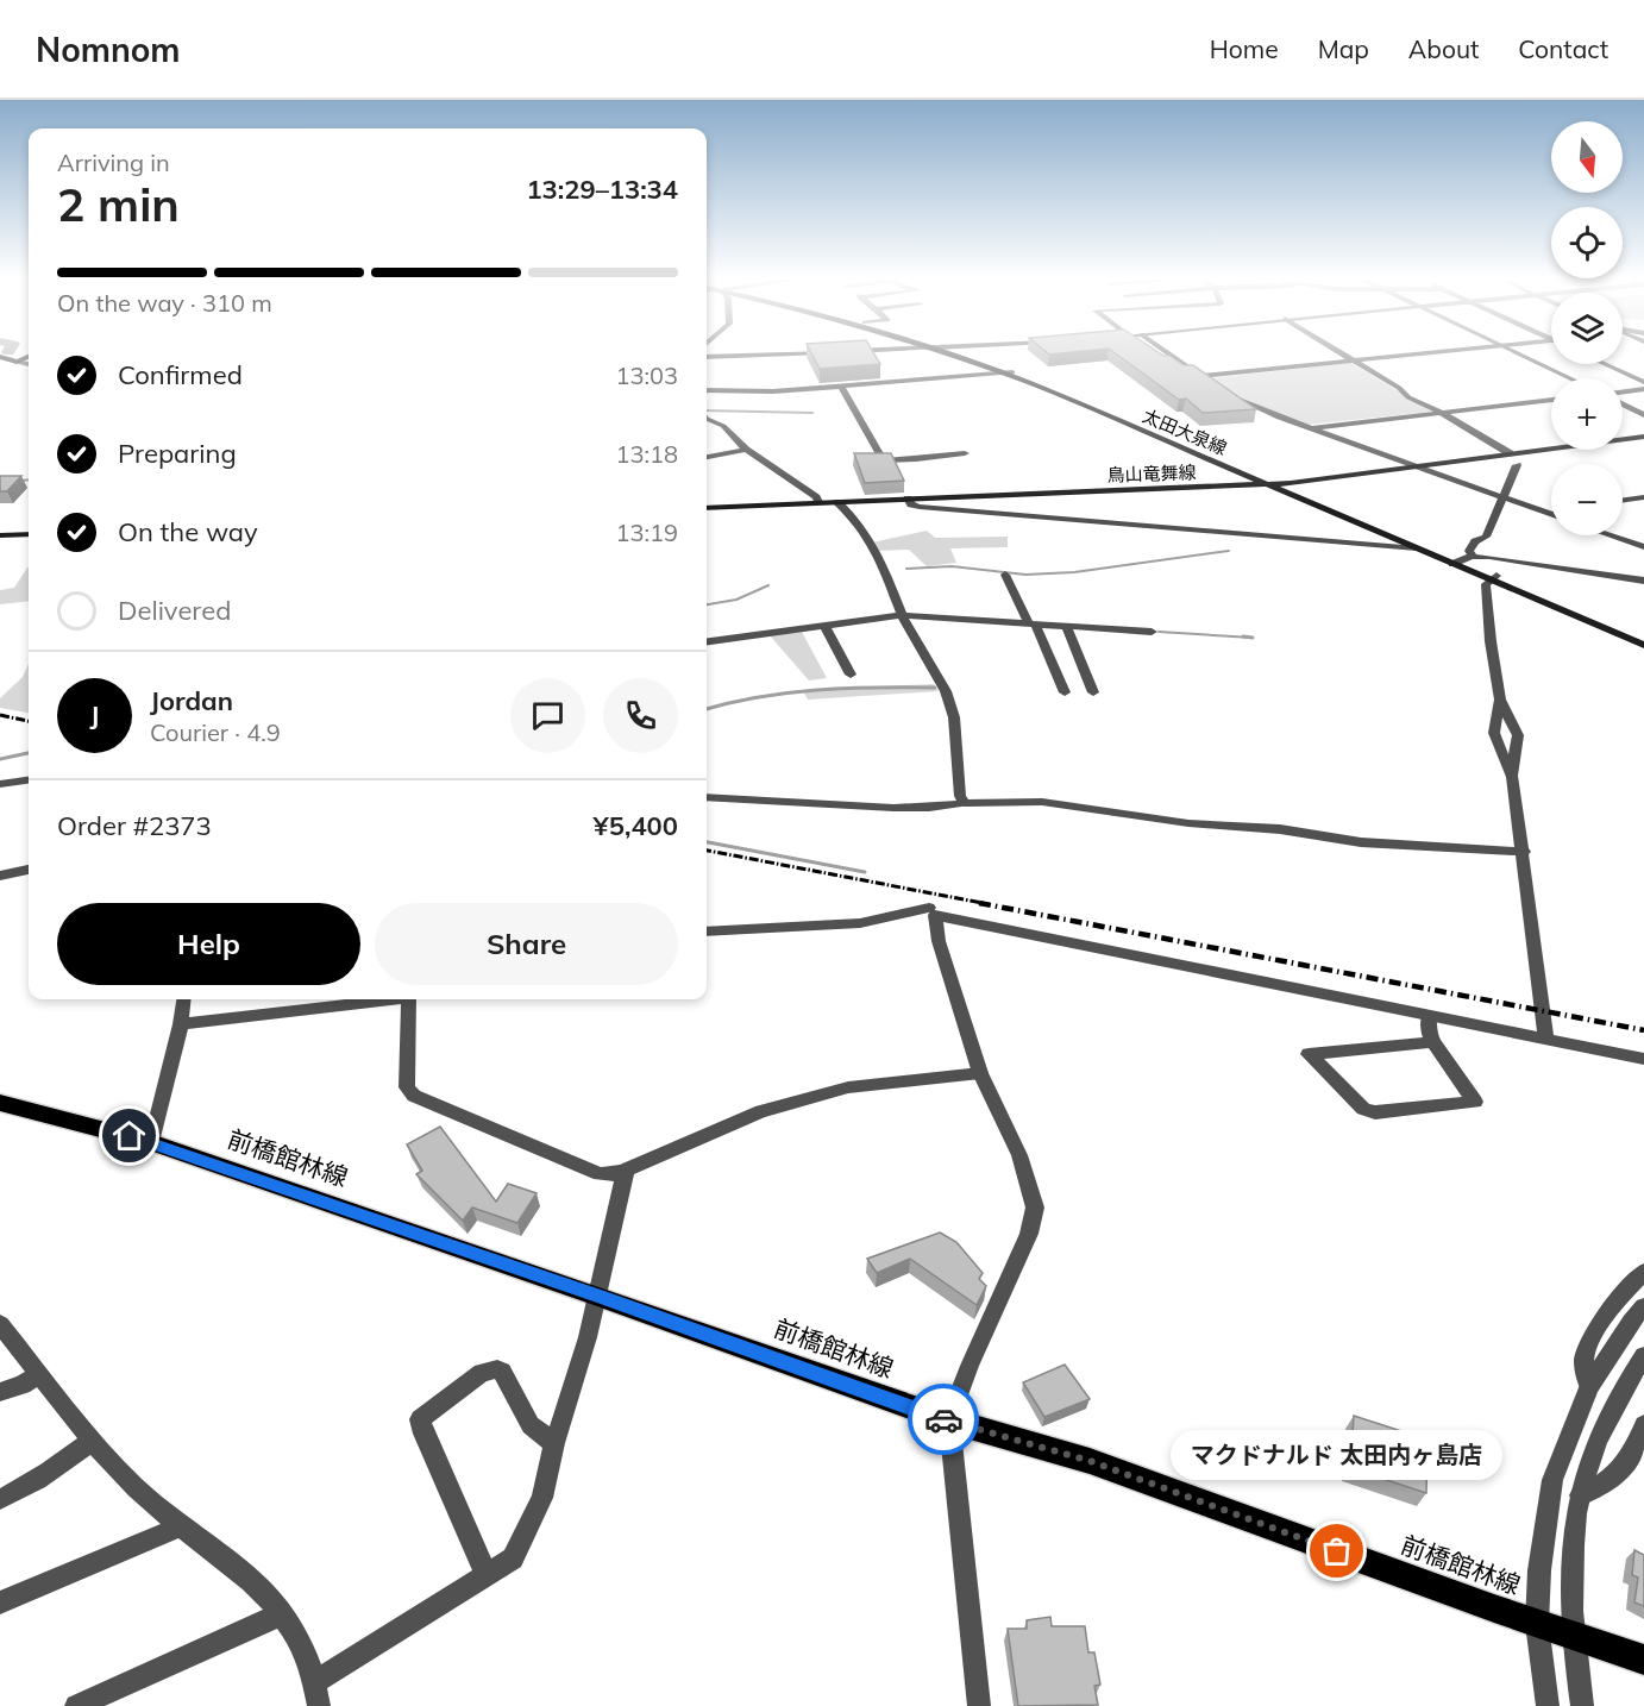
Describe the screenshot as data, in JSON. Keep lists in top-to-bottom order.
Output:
{
  "streets": {
    "main road": ["太田大泉線", "鳥山竜舞線", "前橋館林線"]
  },
  "crossings": [
    ["太田大泉線", "鳥山竜舞線"]
  ],
  "places": ["マクドナルド 太田内ヶ島店"],
  "north": "bottom",
  "page": {
    "header": "Nomnom",
    "nav": [
      "Home",
      "Map",
      "About",
      "Contact"
    ],
    "map_buttons": ["+", "−"],
    "heading": ["2 min", "Arriving in", "13:29–13:34"],
    "panel": [
      "Jordan",
      "Courier · 4.9",
      "Order #2373",
      "¥5,400"
    ],
    "bar": "On the way · 310 m",
    "list": [
      ["Confirmed", "13:03"],
      ["Preparing", "13:18"],
      ["On the way", "13:19"],
      "Delivered"
    ],
    "round": "J",
    "buttons": ["Help", "Share"],
    "bubble": "マクドナルド 太田内ヶ島店"
  }
}
